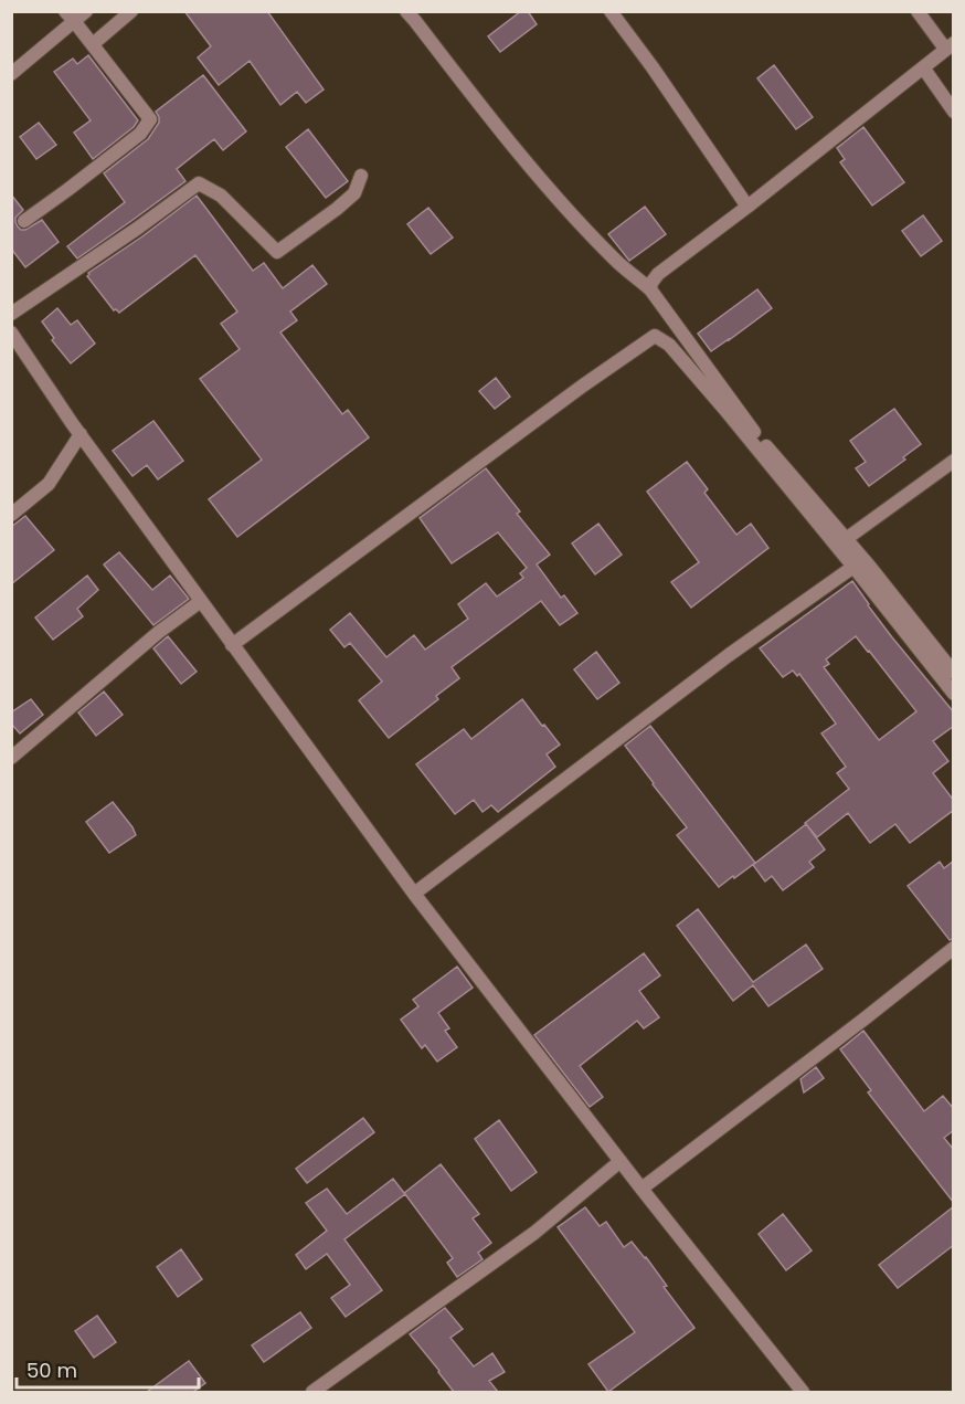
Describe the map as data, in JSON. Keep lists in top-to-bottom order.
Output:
{
  "scale_bar": "50 m"
}
